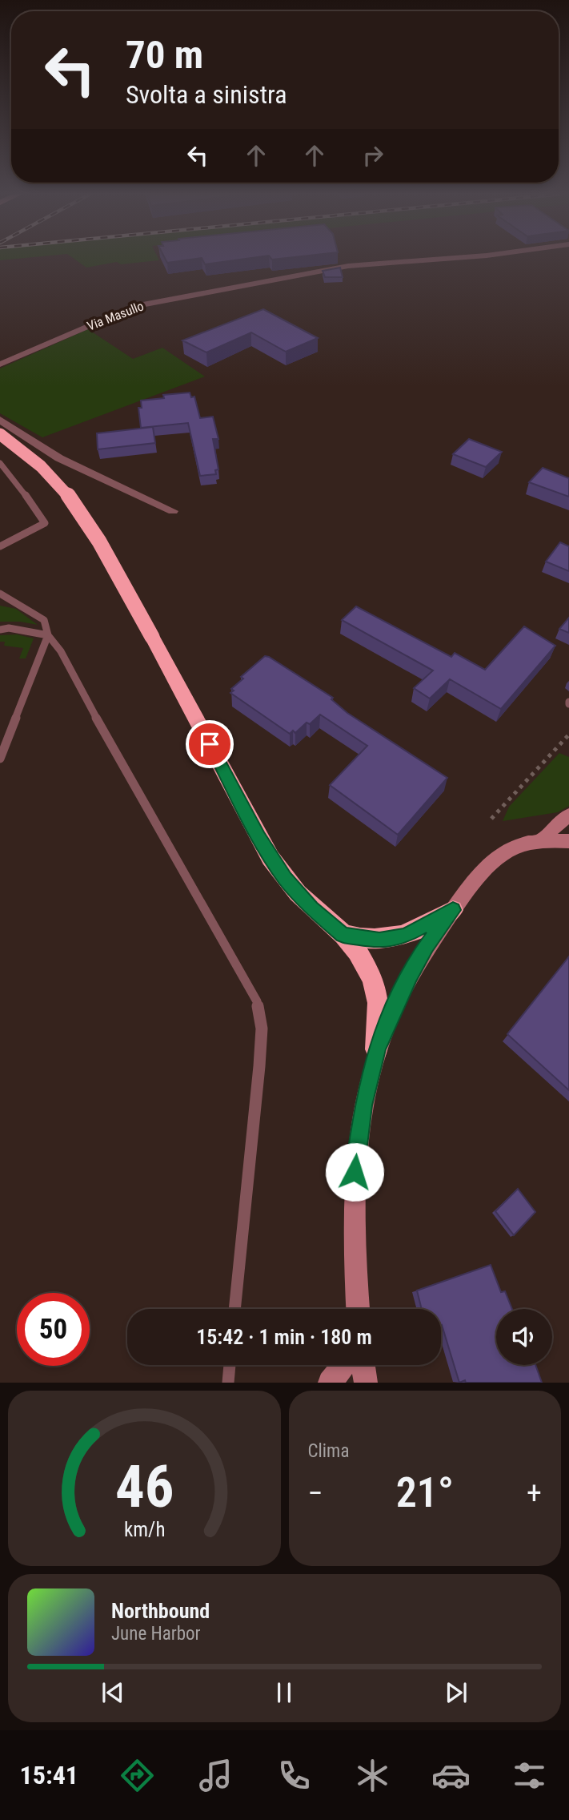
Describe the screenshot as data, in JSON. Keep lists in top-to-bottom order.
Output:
{
  "streets": {
    "street": ["Via Masullo"]
  },
  "page": {
    "turn": ["70 m", "Svolta a sinistra"],
    "limit": "50",
    "trip": "15:42 · 1 min · 180 m",
    "tile": "Clima",
    "heat": ["−", "21°", "+"],
    "song": ["Northbound", "June Harbor"],
    "tabs": "15:41",
    "gauge": ["46", "km/h"]
  }
}
